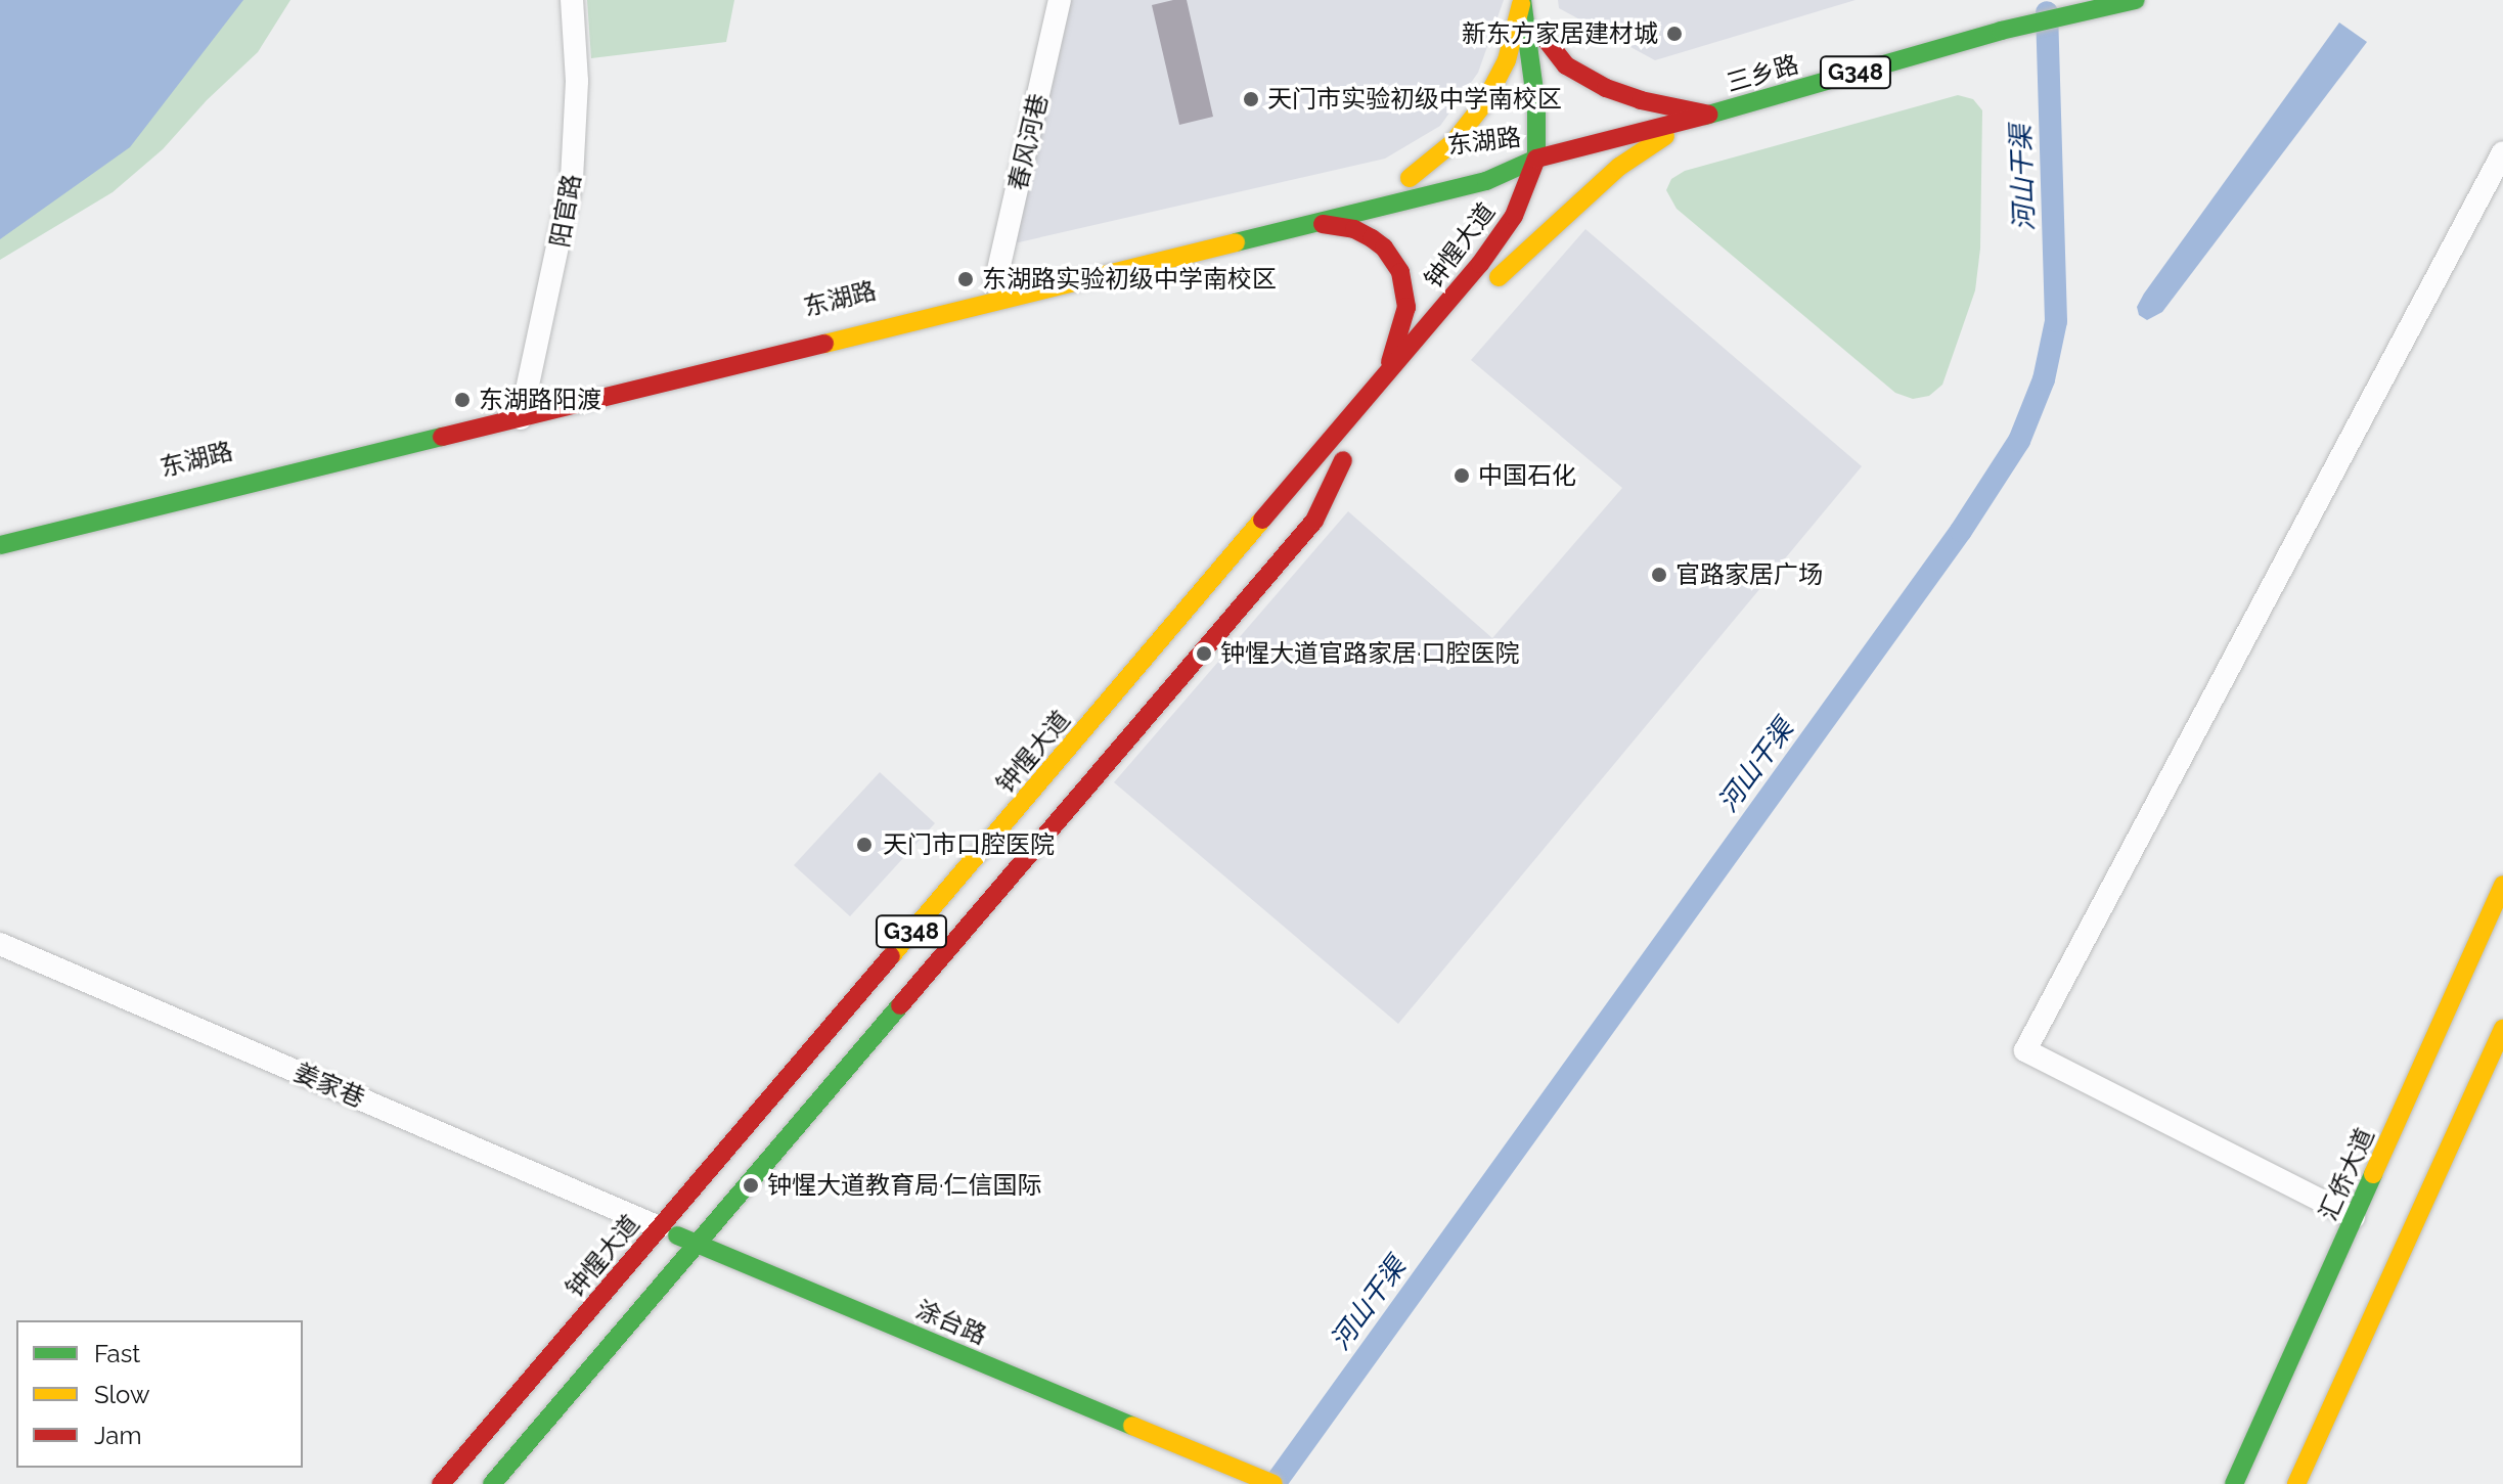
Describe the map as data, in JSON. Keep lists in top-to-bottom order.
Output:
{
  "streets": {
    "main road": [
      "G348",
      "三乡路",
      "东湖路",
      "钟惺大道",
      "汇侨大道",
      "涂台路"
    ],
    "street": ["春风河巷", "阳官路", "姜家巷"]
  },
  "crossings": [
    ["三乡路", "东湖路"],
    ["三乡路", "钟惺大道"],
    ["东湖路", "春风河巷"],
    ["东湖路", "阳官路"],
    ["东湖路", "钟惺大道"],
    ["钟惺大道", "姜家巷"],
    ["钟惺大道", "涂台路"],
    ["姜家巷", "涂台路"]
  ],
  "water": ["河山干渠"],
  "places": [
    "新东方家居建材城",
    "天门市实验初级中学南校区",
    "东湖路实验初级中学南校区",
    "东湖路阳渡",
    "中国石化",
    "官路家居广场",
    "钟惺大道官路家居·口腔医院",
    "天门市口腔医院",
    "钟惺大道教育局·仁信国际"
  ],
  "legend": ["Fast", "Slow", "Jam"]
}
